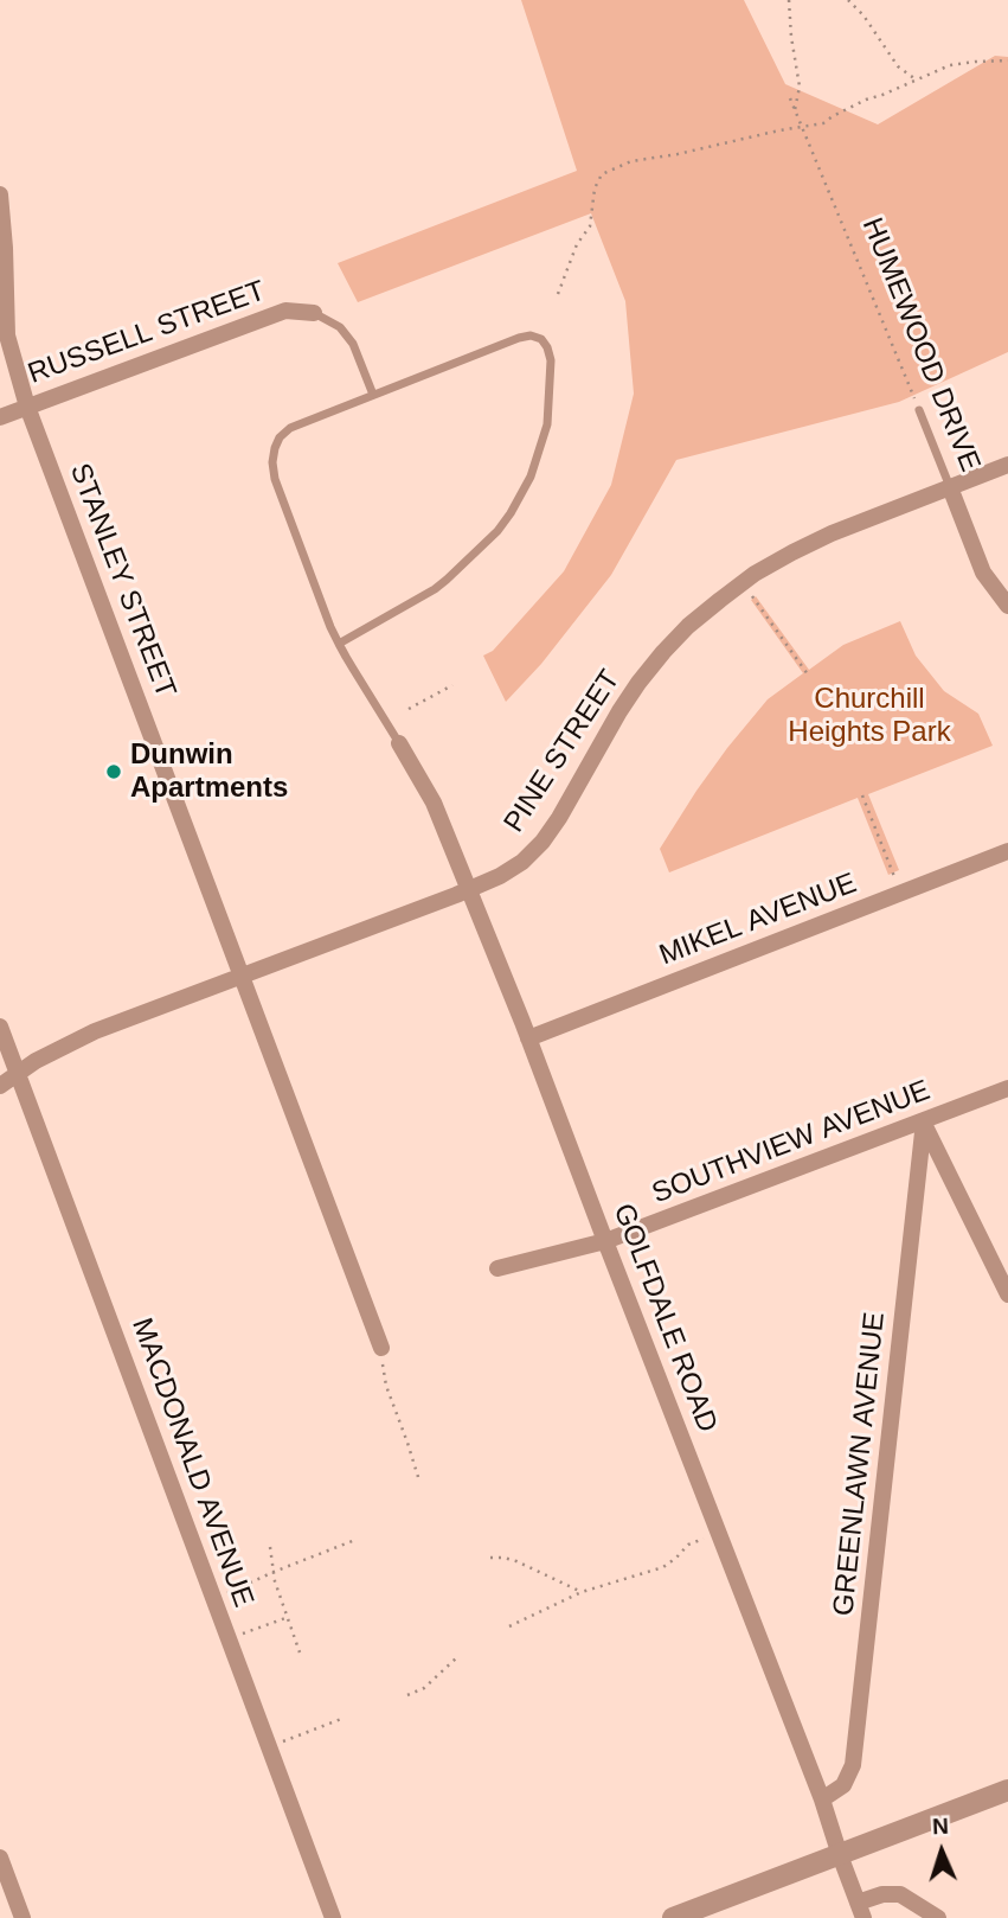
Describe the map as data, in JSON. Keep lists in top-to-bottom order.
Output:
{
  "streets": {
    "street": [
      "RUSSELL STREET",
      "HUMEWOOD DRIVE",
      "STANLEY STREET",
      "PINE STREET",
      "MIKEL AVENUE",
      "SOUTHVIEW AVENUE",
      "GOLFDALE ROAD",
      "MACDONALD AVENUE",
      "GREENLAWN AVENUE"
    ]
  },
  "crossings": [
    ["RUSSELL STREET", "STANLEY STREET"],
    ["HUMEWOOD DRIVE", "PINE STREET"],
    ["STANLEY STREET", "PINE STREET"],
    ["PINE STREET", "GOLFDALE ROAD"],
    ["PINE STREET", "MACDONALD AVENUE"],
    ["MIKEL AVENUE", "GOLFDALE ROAD"],
    ["SOUTHVIEW AVENUE", "GOLFDALE ROAD"],
    ["SOUTHVIEW AVENUE", "GREENLAWN AVENUE"],
    ["GOLFDALE ROAD", "GREENLAWN AVENUE"]
  ],
  "parks": ["Churchill Heights Park"],
  "places": ["Dunwin Apartments"],
  "north": "top"
}
